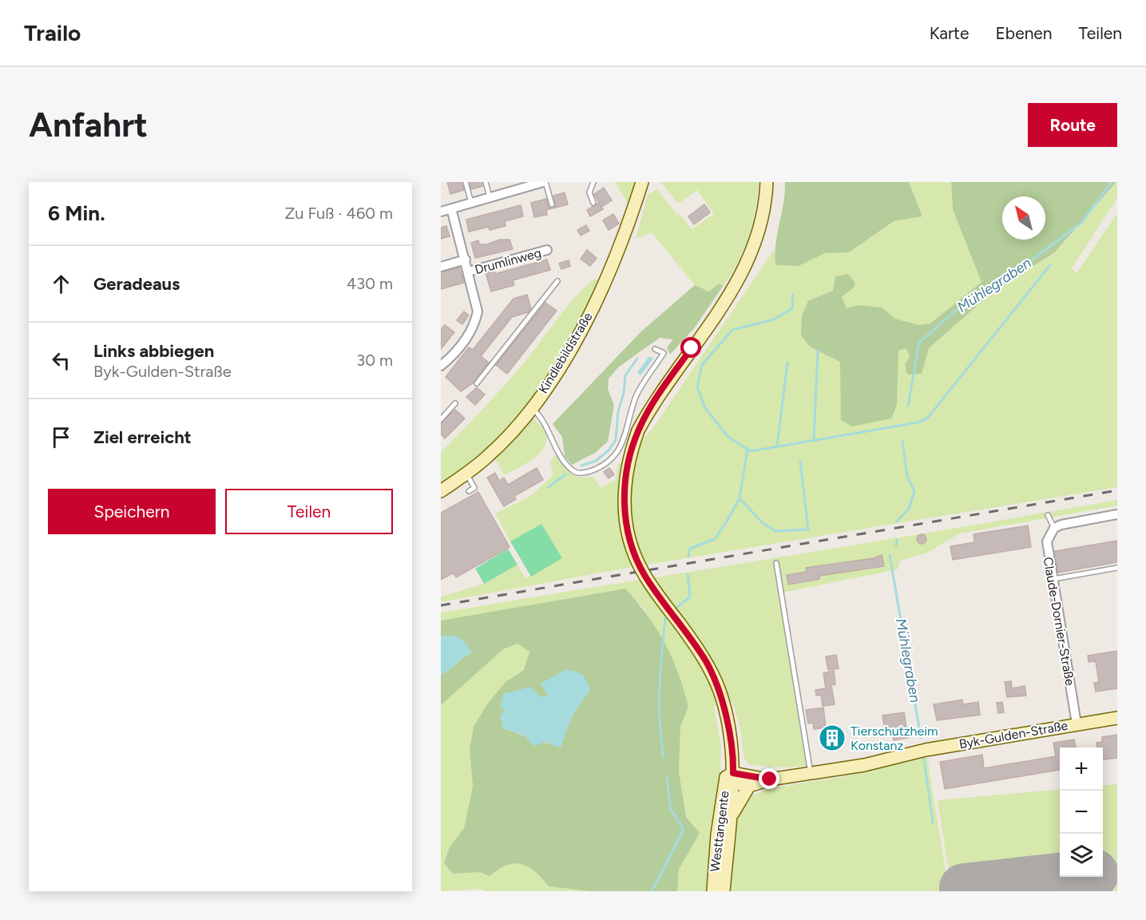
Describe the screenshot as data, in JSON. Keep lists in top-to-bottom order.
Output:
{
  "streets": {
    "main road": ["Kindlebildstraße", "Byk-Gulden-Straße", "Westtangente"],
    "street": ["Drumlinweg", "Claude-Dornier-Straße"]
  },
  "crossings": [
    ["Claude-Dornier-Straße", "Byk-Gulden-Straße"],
    ["Byk-Gulden-Straße", "Westtangente"]
  ],
  "water": ["Mühlegraben"],
  "places": {
    "building": ["Tierschutzheim Konstanz"]
  },
  "north": "top left",
  "page": {
    "header": "Trailo",
    "nav": ["Karte", "Ebenen", "Teilen"],
    "buttons": [
      "Route",
      ["Speichern", "Teilen"]
    ],
    "title": "Anfahrt",
    "heading": ["6 Min.", "Zu Fuß · 460 m"],
    "list": [
      ["Geradeaus", "430 m"],
      ["Links abbiegen", "Byk-Gulden-Straße", "30 m"],
      "Ziel erreicht"
    ],
    "map_buttons": ["+", "−"]
  }
}
